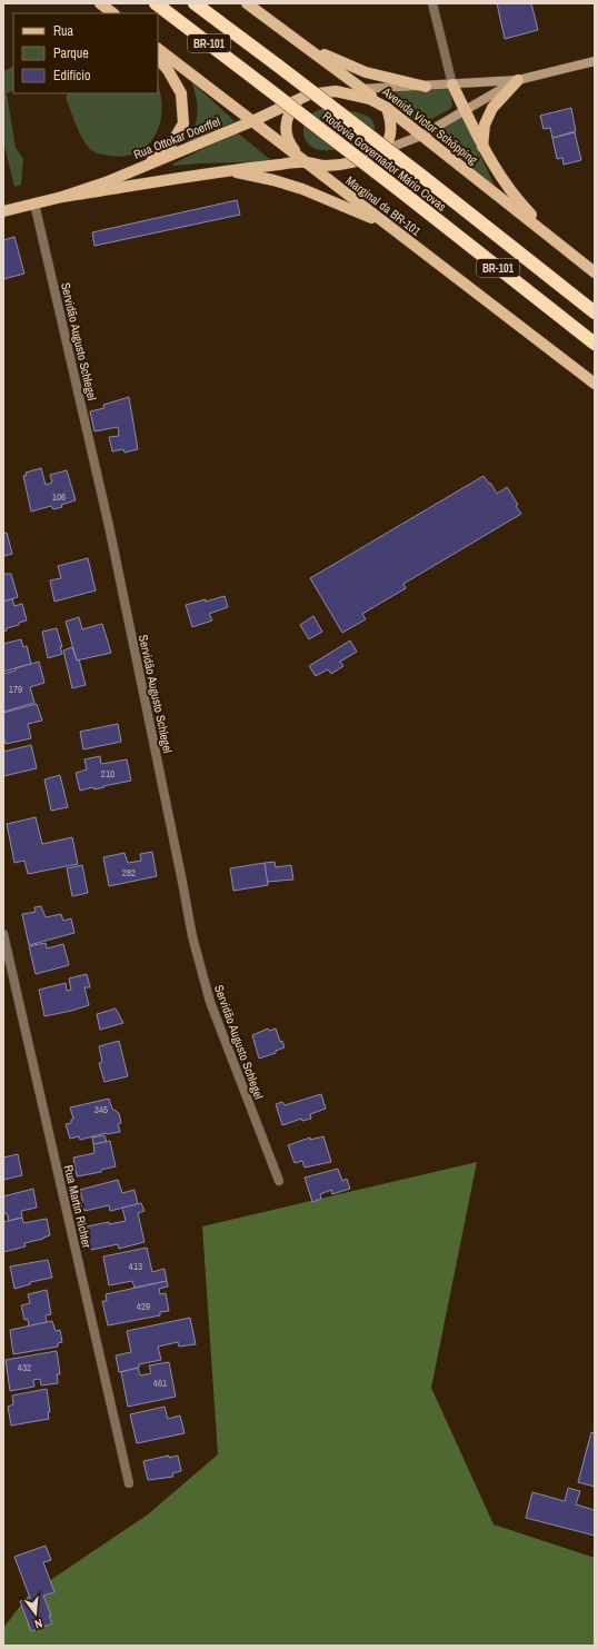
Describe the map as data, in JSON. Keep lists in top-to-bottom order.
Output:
{
  "streets": {
    "highway": ["BR-101", "Rodovia Governador Mário Covas"],
    "main road": ["Avenida Victor Schöpping", "Rua Ottokar Doerffel", "Marginal da BR-101"],
    "street": ["Servidão Augusto Schlegel", "Rua Martin Richter"]
  },
  "crossings": [
    ["Avenida Victor Schöpping", "Rua Ottokar Doerffel"],
    ["Avenida Victor Schöpping", "Marginal da BR-101"],
    ["Rua Ottokar Doerffel", "Marginal da BR-101"],
    ["Rua Ottokar Doerffel", "Servidão Augusto Schlegel"]
  ],
  "house_numbers": [
    "106",
    "179",
    "210",
    "282",
    "345",
    "413",
    "429",
    "432",
    "461"
  ],
  "legend": ["Rua", "Parque", "Edifício"],
  "north": "bottom"
}
